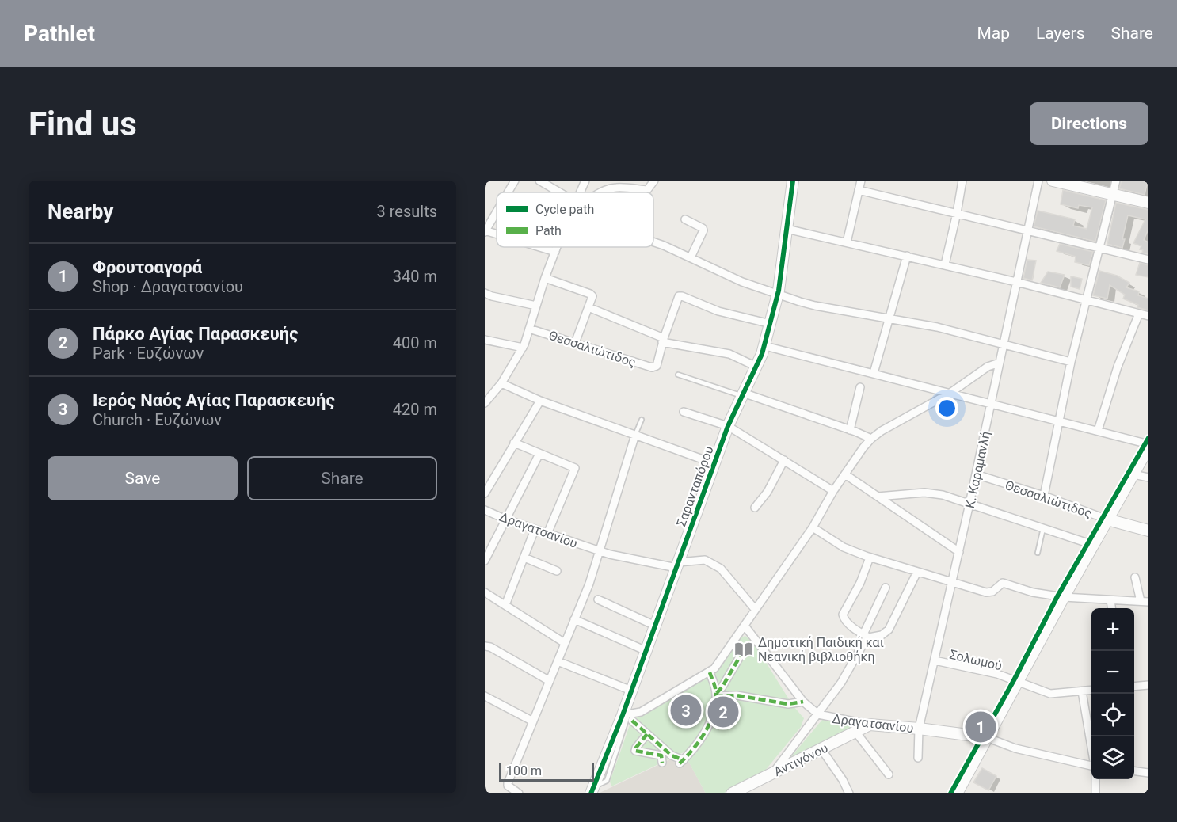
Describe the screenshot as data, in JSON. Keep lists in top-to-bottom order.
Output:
{
  "streets": {
    "street": [
      "Θεσσαλιώτιδος",
      "Κ. Καραμανλή",
      "Σαρανταπόρου",
      "Δραγατσανίου",
      "Σολωμού",
      "Αντιγόνου"
    ]
  },
  "crossings": [
    ["Θεσσαλιώτιδος", "Κ. Καραμανλή"],
    ["Κ. Καραμανλή", "Δραγατσανίου"],
    ["Κ. Καραμανλή", "Σολωμού"],
    ["Σαρανταπόρου", "Δραγατσανίου"],
    ["Δραγατσανίου", "Αντιγόνου"]
  ],
  "places": {
    "library": ["Δημοτική Παιδική και Νεανική βιβλιοθήκη"]
  },
  "legend": ["Cycle path", "Path"],
  "scale_bar": "100 m",
  "page": {
    "header": "Pathlet",
    "nav": ["Map", "Layers", "Share"],
    "buttons": [
      "Directions",
      ["Save", "Share"]
    ],
    "title": "Find us",
    "heading": ["Nearby", "3 results"],
    "list": [
      {
        "mark": "1",
        "name": "Φρουτοαγορά",
        "note": "Shop · Δραγατσανίου",
        "value": "340 m"
      },
      {
        "mark": "2",
        "name": "Πάρκο Αγίας Παρασκευής",
        "note": "Park · Ευζώνων",
        "value": "400 m"
      },
      {
        "mark": "3",
        "name": "Ιερός Ναός Αγίας Παρασκευής",
        "note": "Church · Ευζώνων",
        "value": "420 m"
      }
    ],
    "map_buttons": ["+", "−"],
    "pins": ["3", "2", "1"],
    "scale": "100 m"
  }
}
